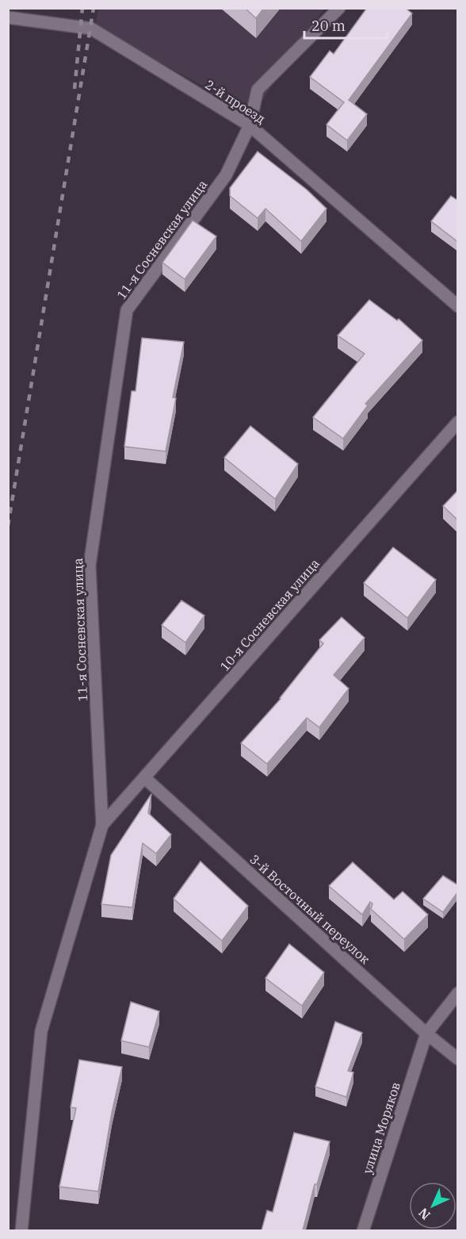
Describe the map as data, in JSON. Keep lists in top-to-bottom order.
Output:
{
  "streets": {
    "street": [
      "2-й проезд",
      "11-я Сосневская улица",
      "10-я Сосневская улица",
      "3-й Восточный переулок",
      "улица Моряков"
    ]
  },
  "crossings": [
    ["2-й проезд", "11-я Сосневская улица"],
    ["11-я Сосневская улица", "10-я Сосневская улица"],
    ["10-я Сосневская улица", "3-й Восточный переулок"],
    ["3-й Восточный переулок", "улица Моряков"]
  ],
  "scale_bar": "20 m",
  "north": "bottom left"
}
